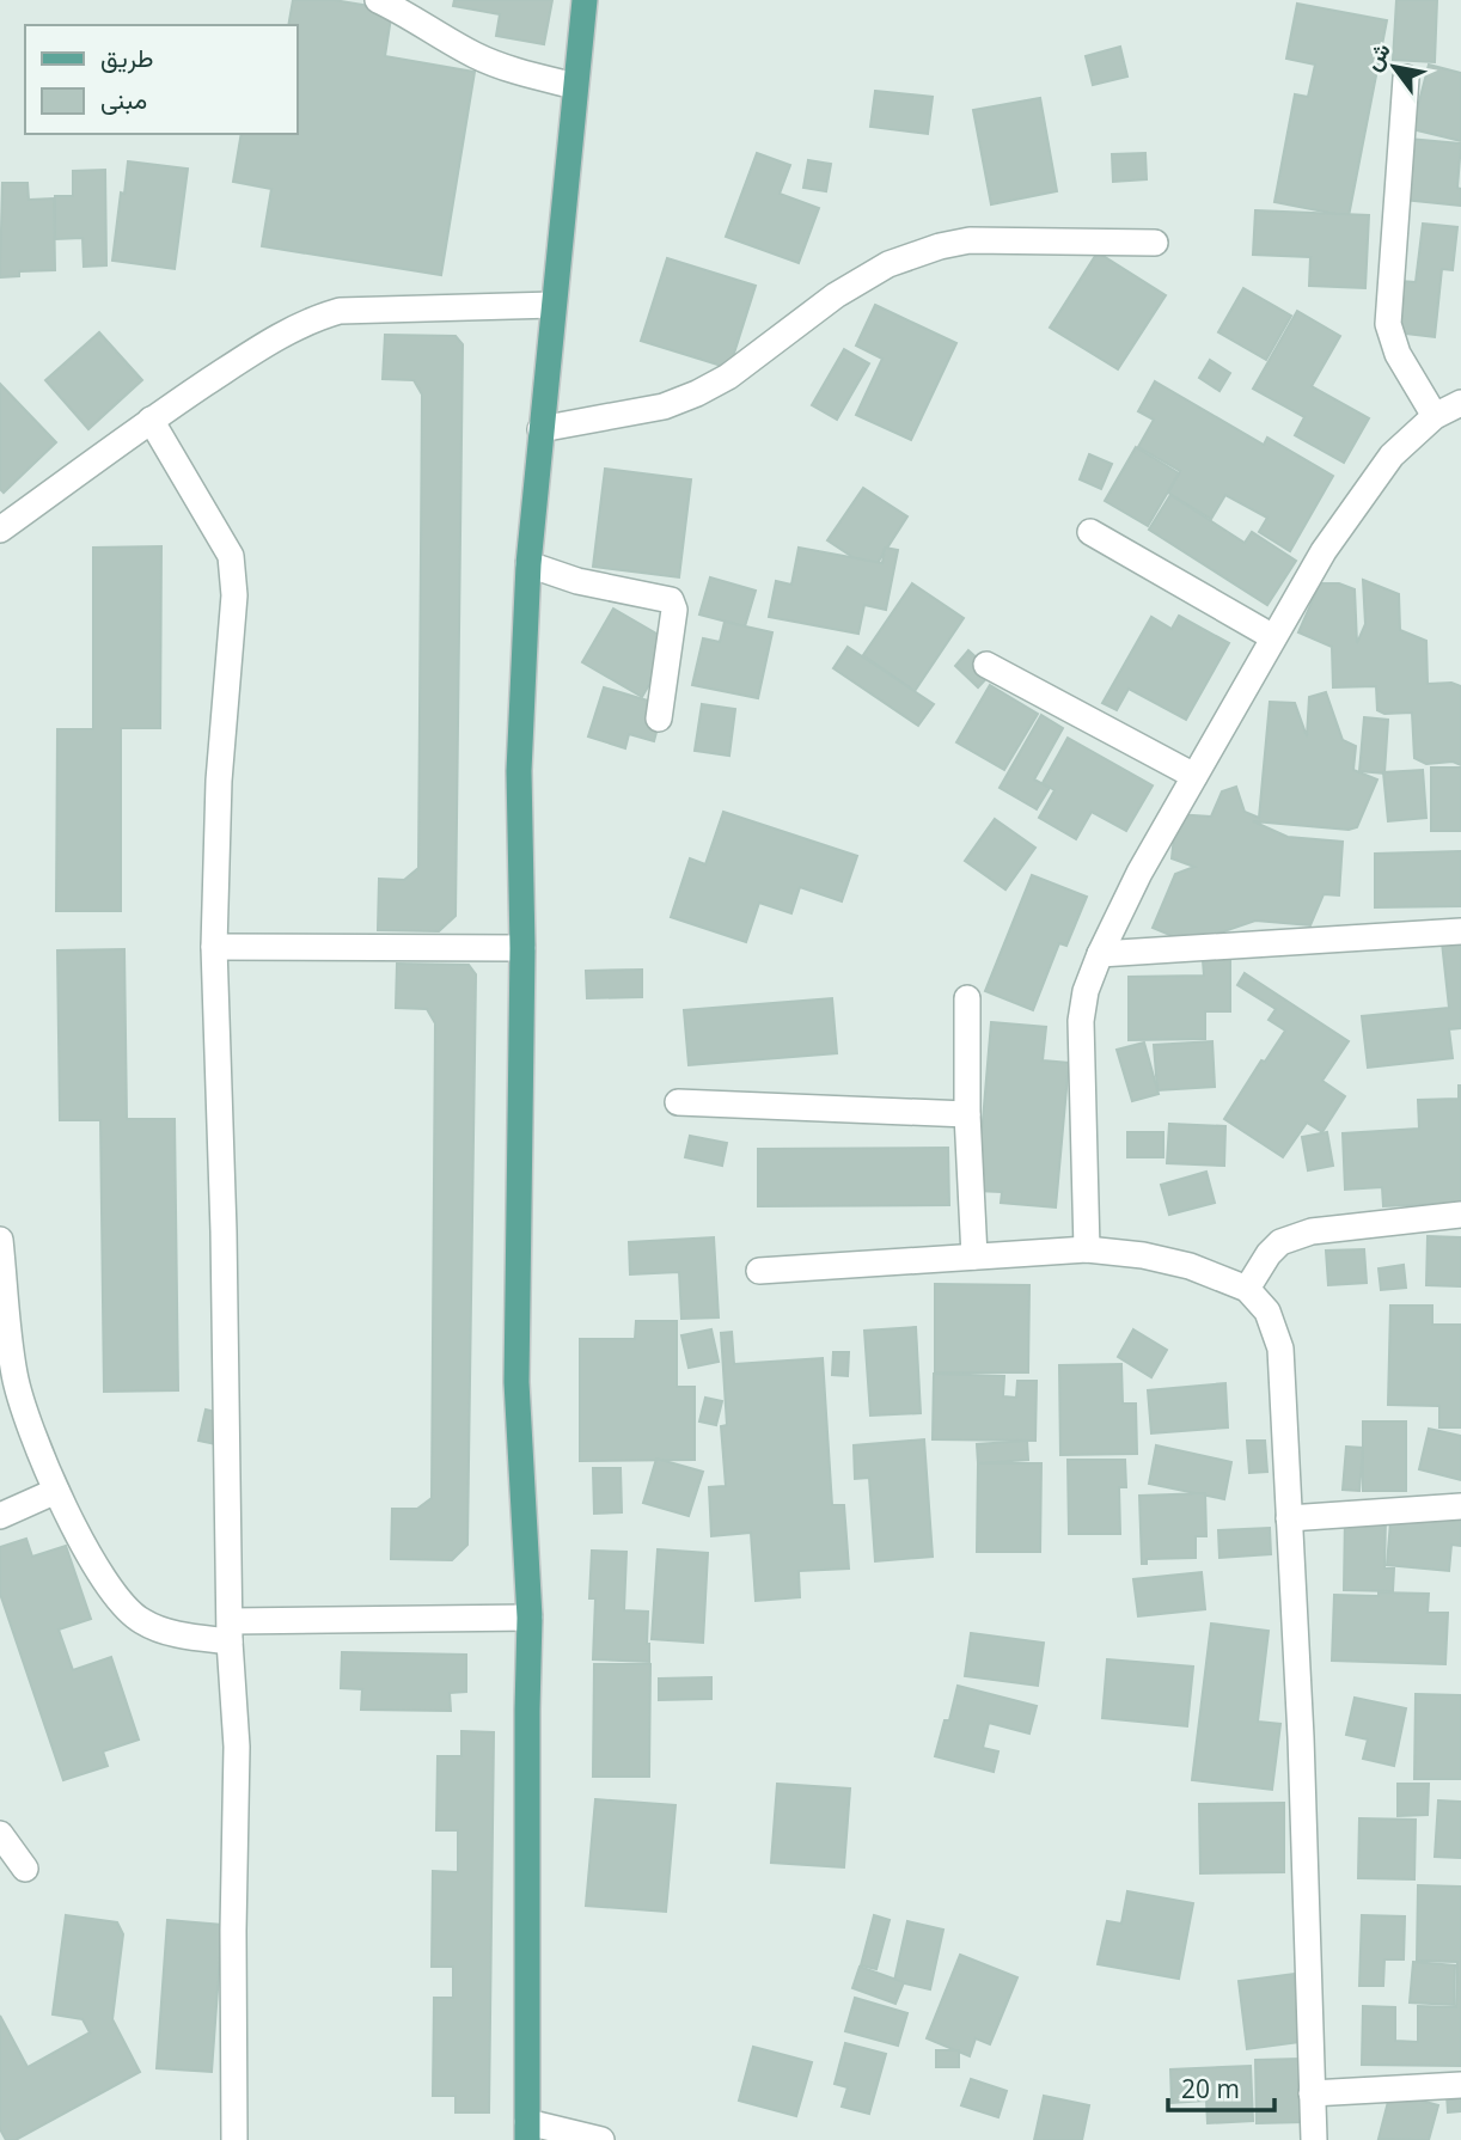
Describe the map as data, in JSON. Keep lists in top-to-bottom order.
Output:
{
  "legend": ["طريق", "مبنى"],
  "scale_bar": "20 m",
  "north": "top left"
}
